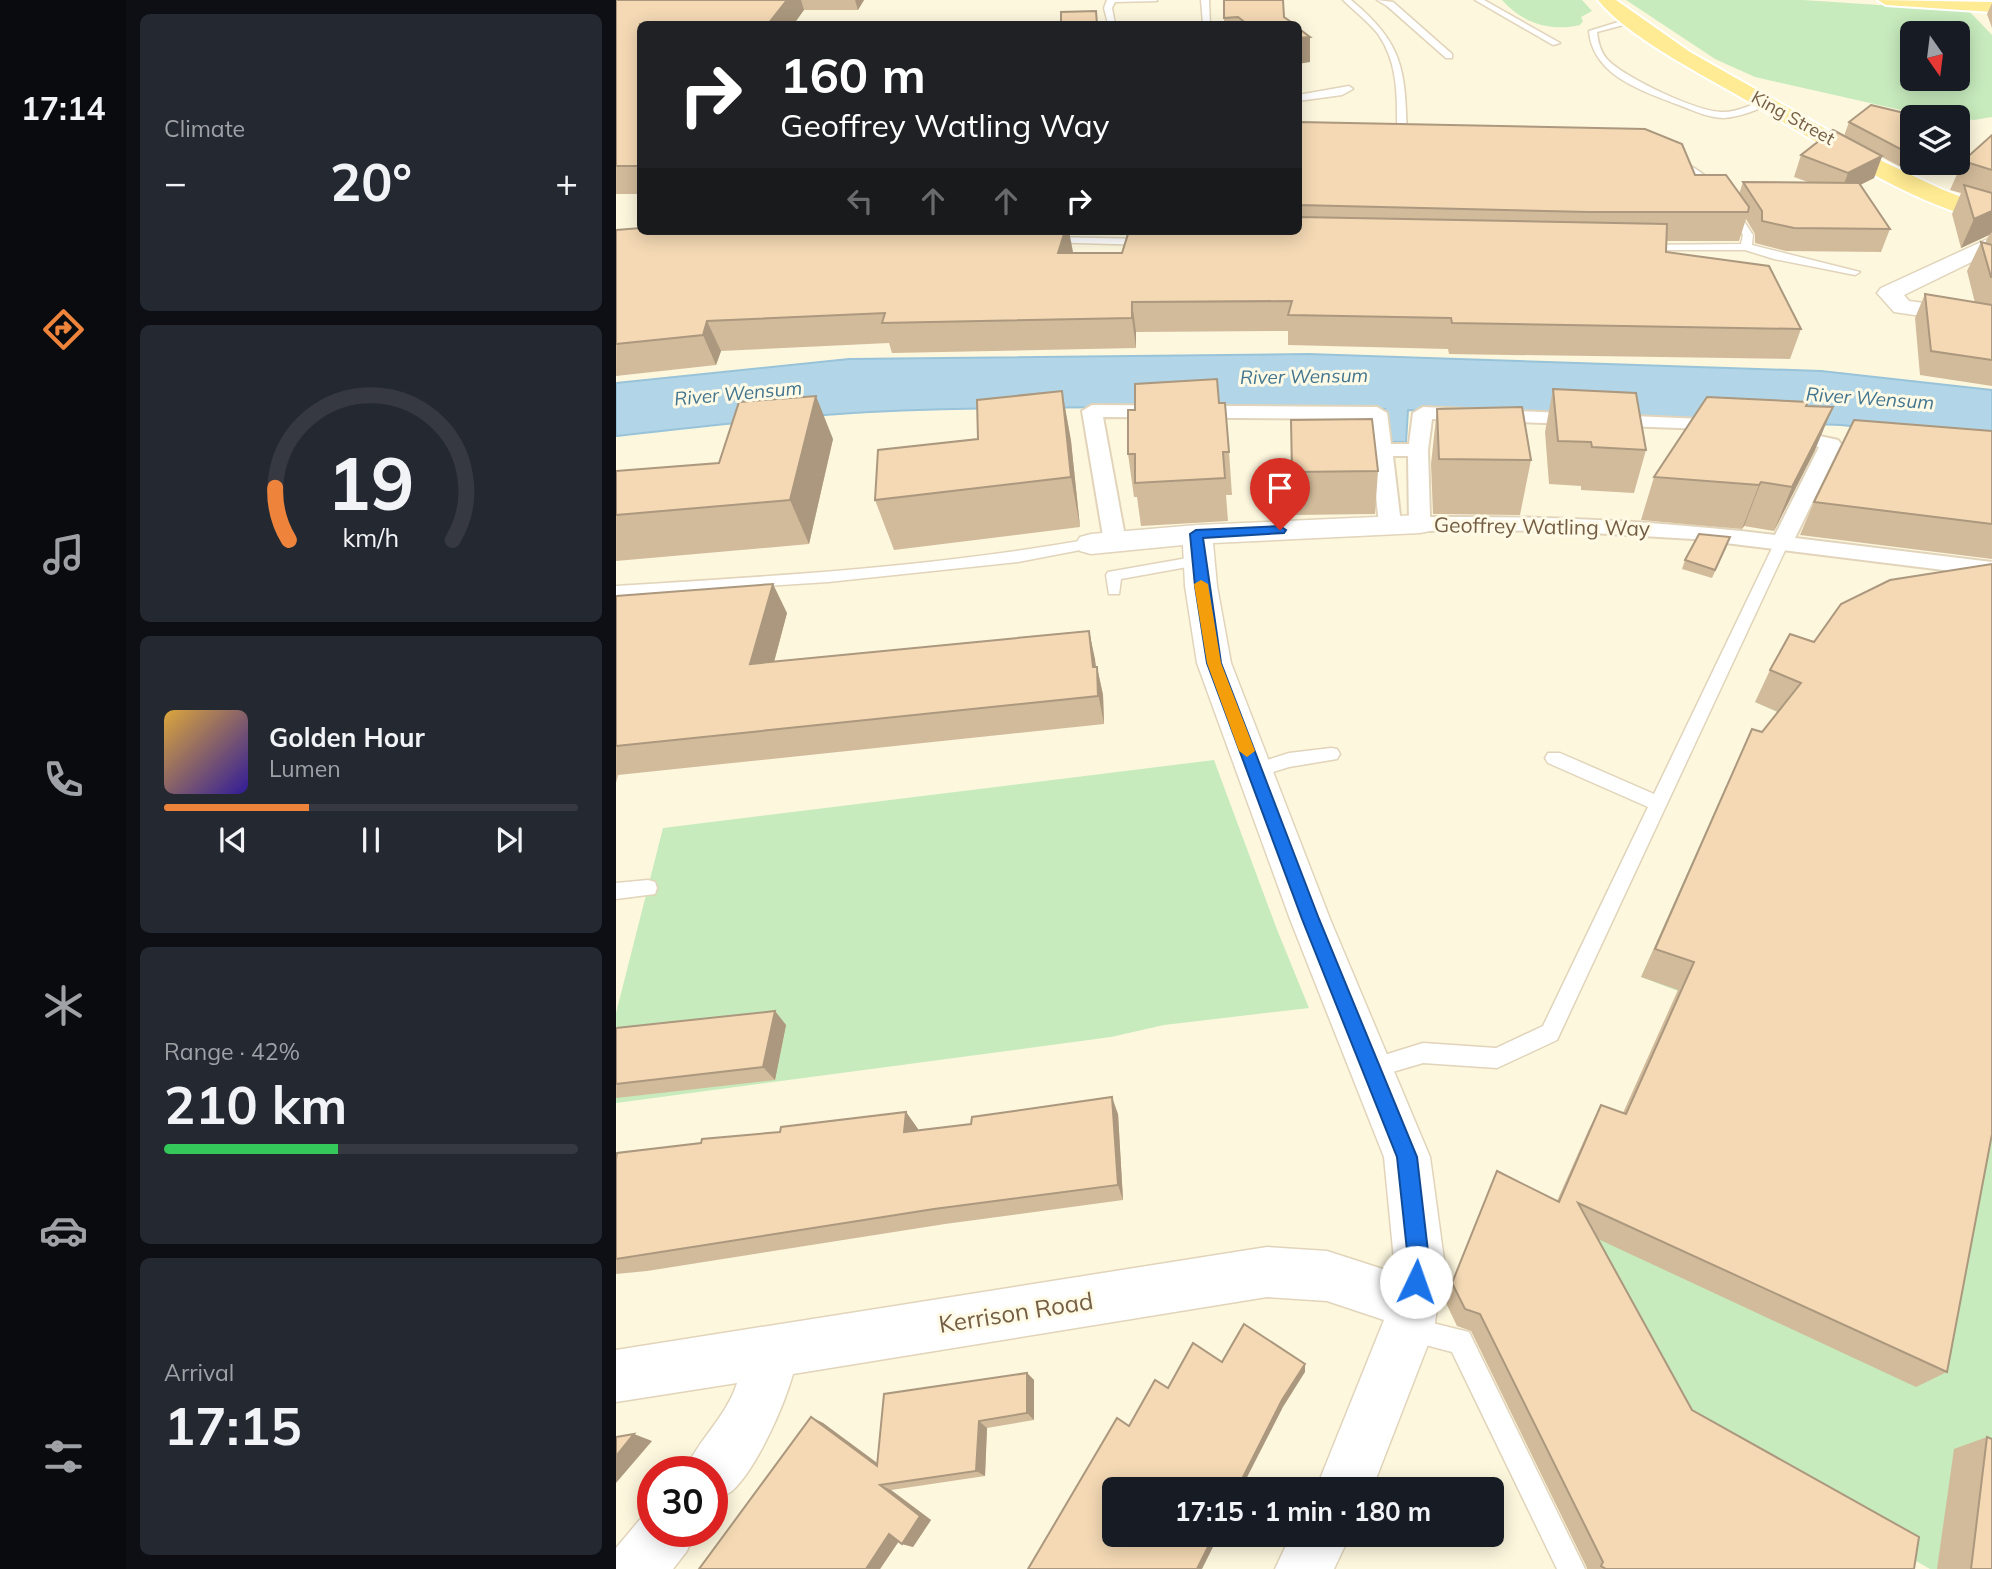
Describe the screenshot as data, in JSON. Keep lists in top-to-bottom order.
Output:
{
  "streets": {
    "main road": ["King Street"],
    "street": ["Geoffrey Watling Way", "Kerrison Road"]
  },
  "water": ["River Wensum"],
  "north": "bottom",
  "page": {
    "tabs": "17:14",
    "tile": [
      "Climate",
      ["Range · 42%", "210 km"],
      ["Arrival", "17:15"]
    ],
    "turn": ["160 m", "Geoffrey Watling Way"],
    "heat": ["−", "20°", "+"],
    "song": ["Golden Hour", "Lumen"],
    "limit": "30",
    "trip": "17:15 · 1 min · 180 m",
    "gauge": ["19", "km/h"]
  }
}
